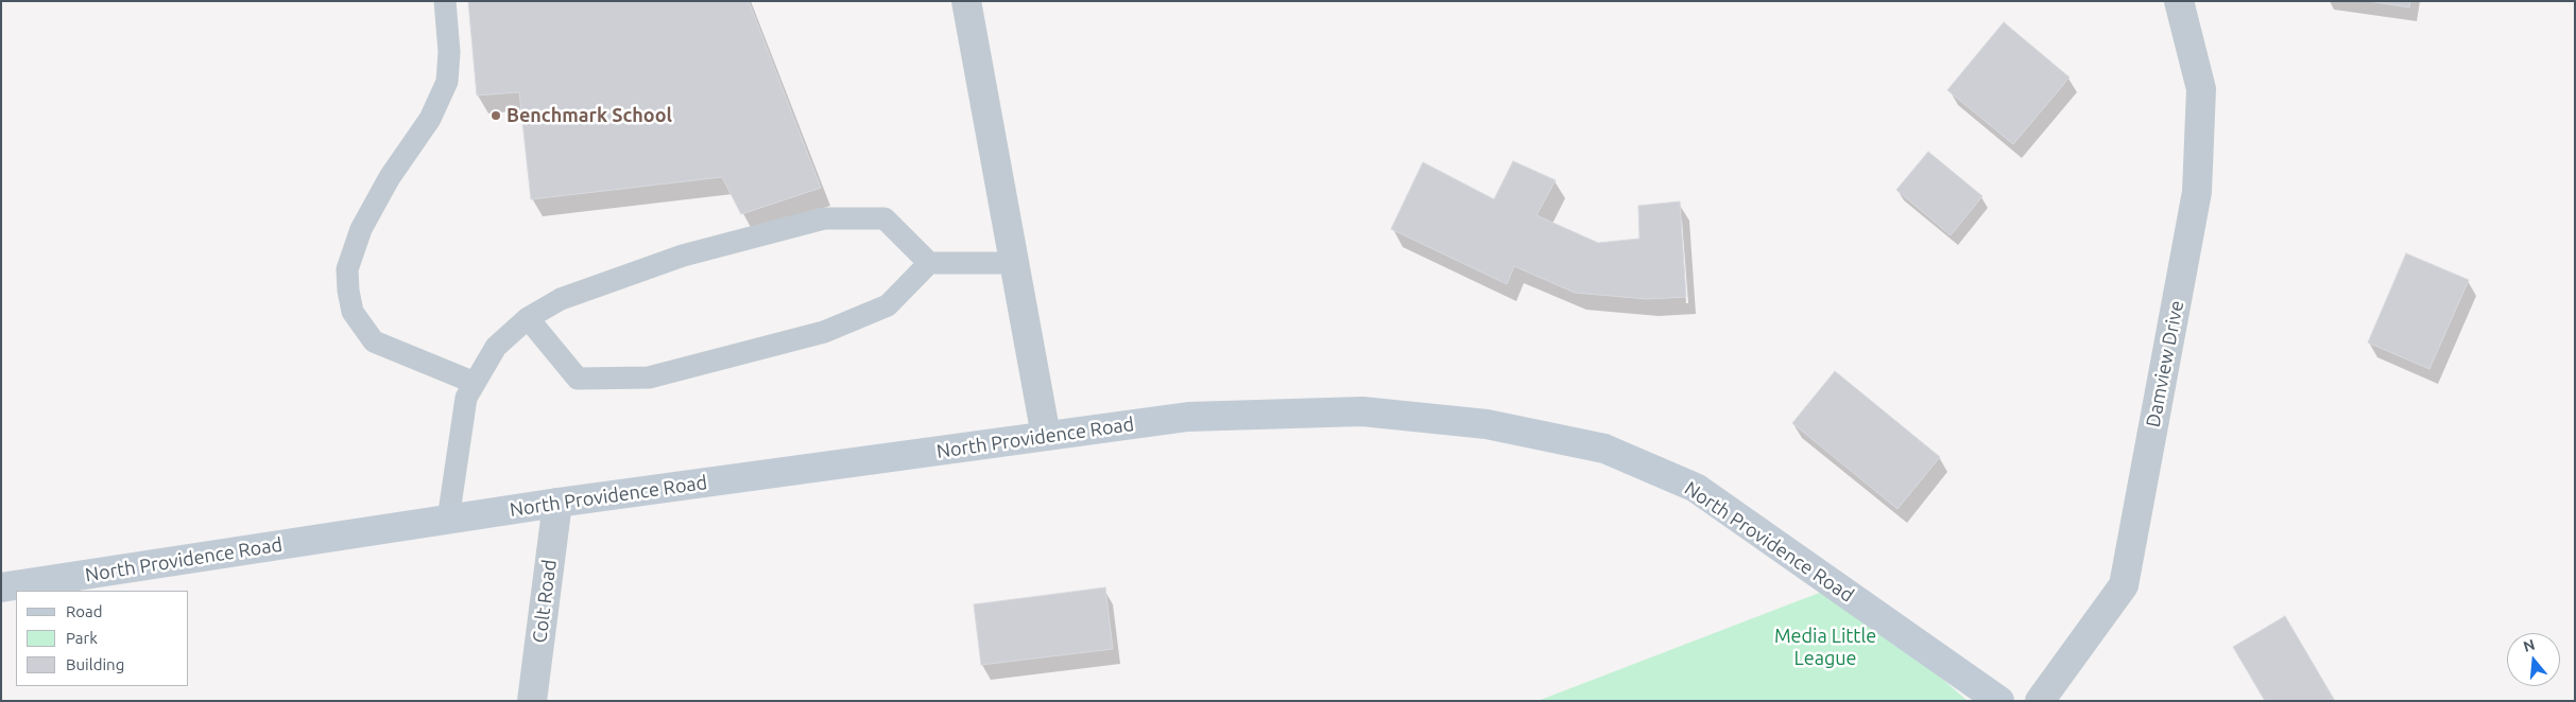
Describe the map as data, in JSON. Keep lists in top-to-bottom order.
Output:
{
  "streets": {
    "main road": ["North Providence Road"],
    "street": ["Damview Drive", "Colt Road"]
  },
  "crossings": [
    ["North Providence Road", "Colt Road"]
  ],
  "parks": ["Media Little League"],
  "places": ["Benchmark School"],
  "legend": ["Road", "Park", "Building"],
  "north": "top"
}
